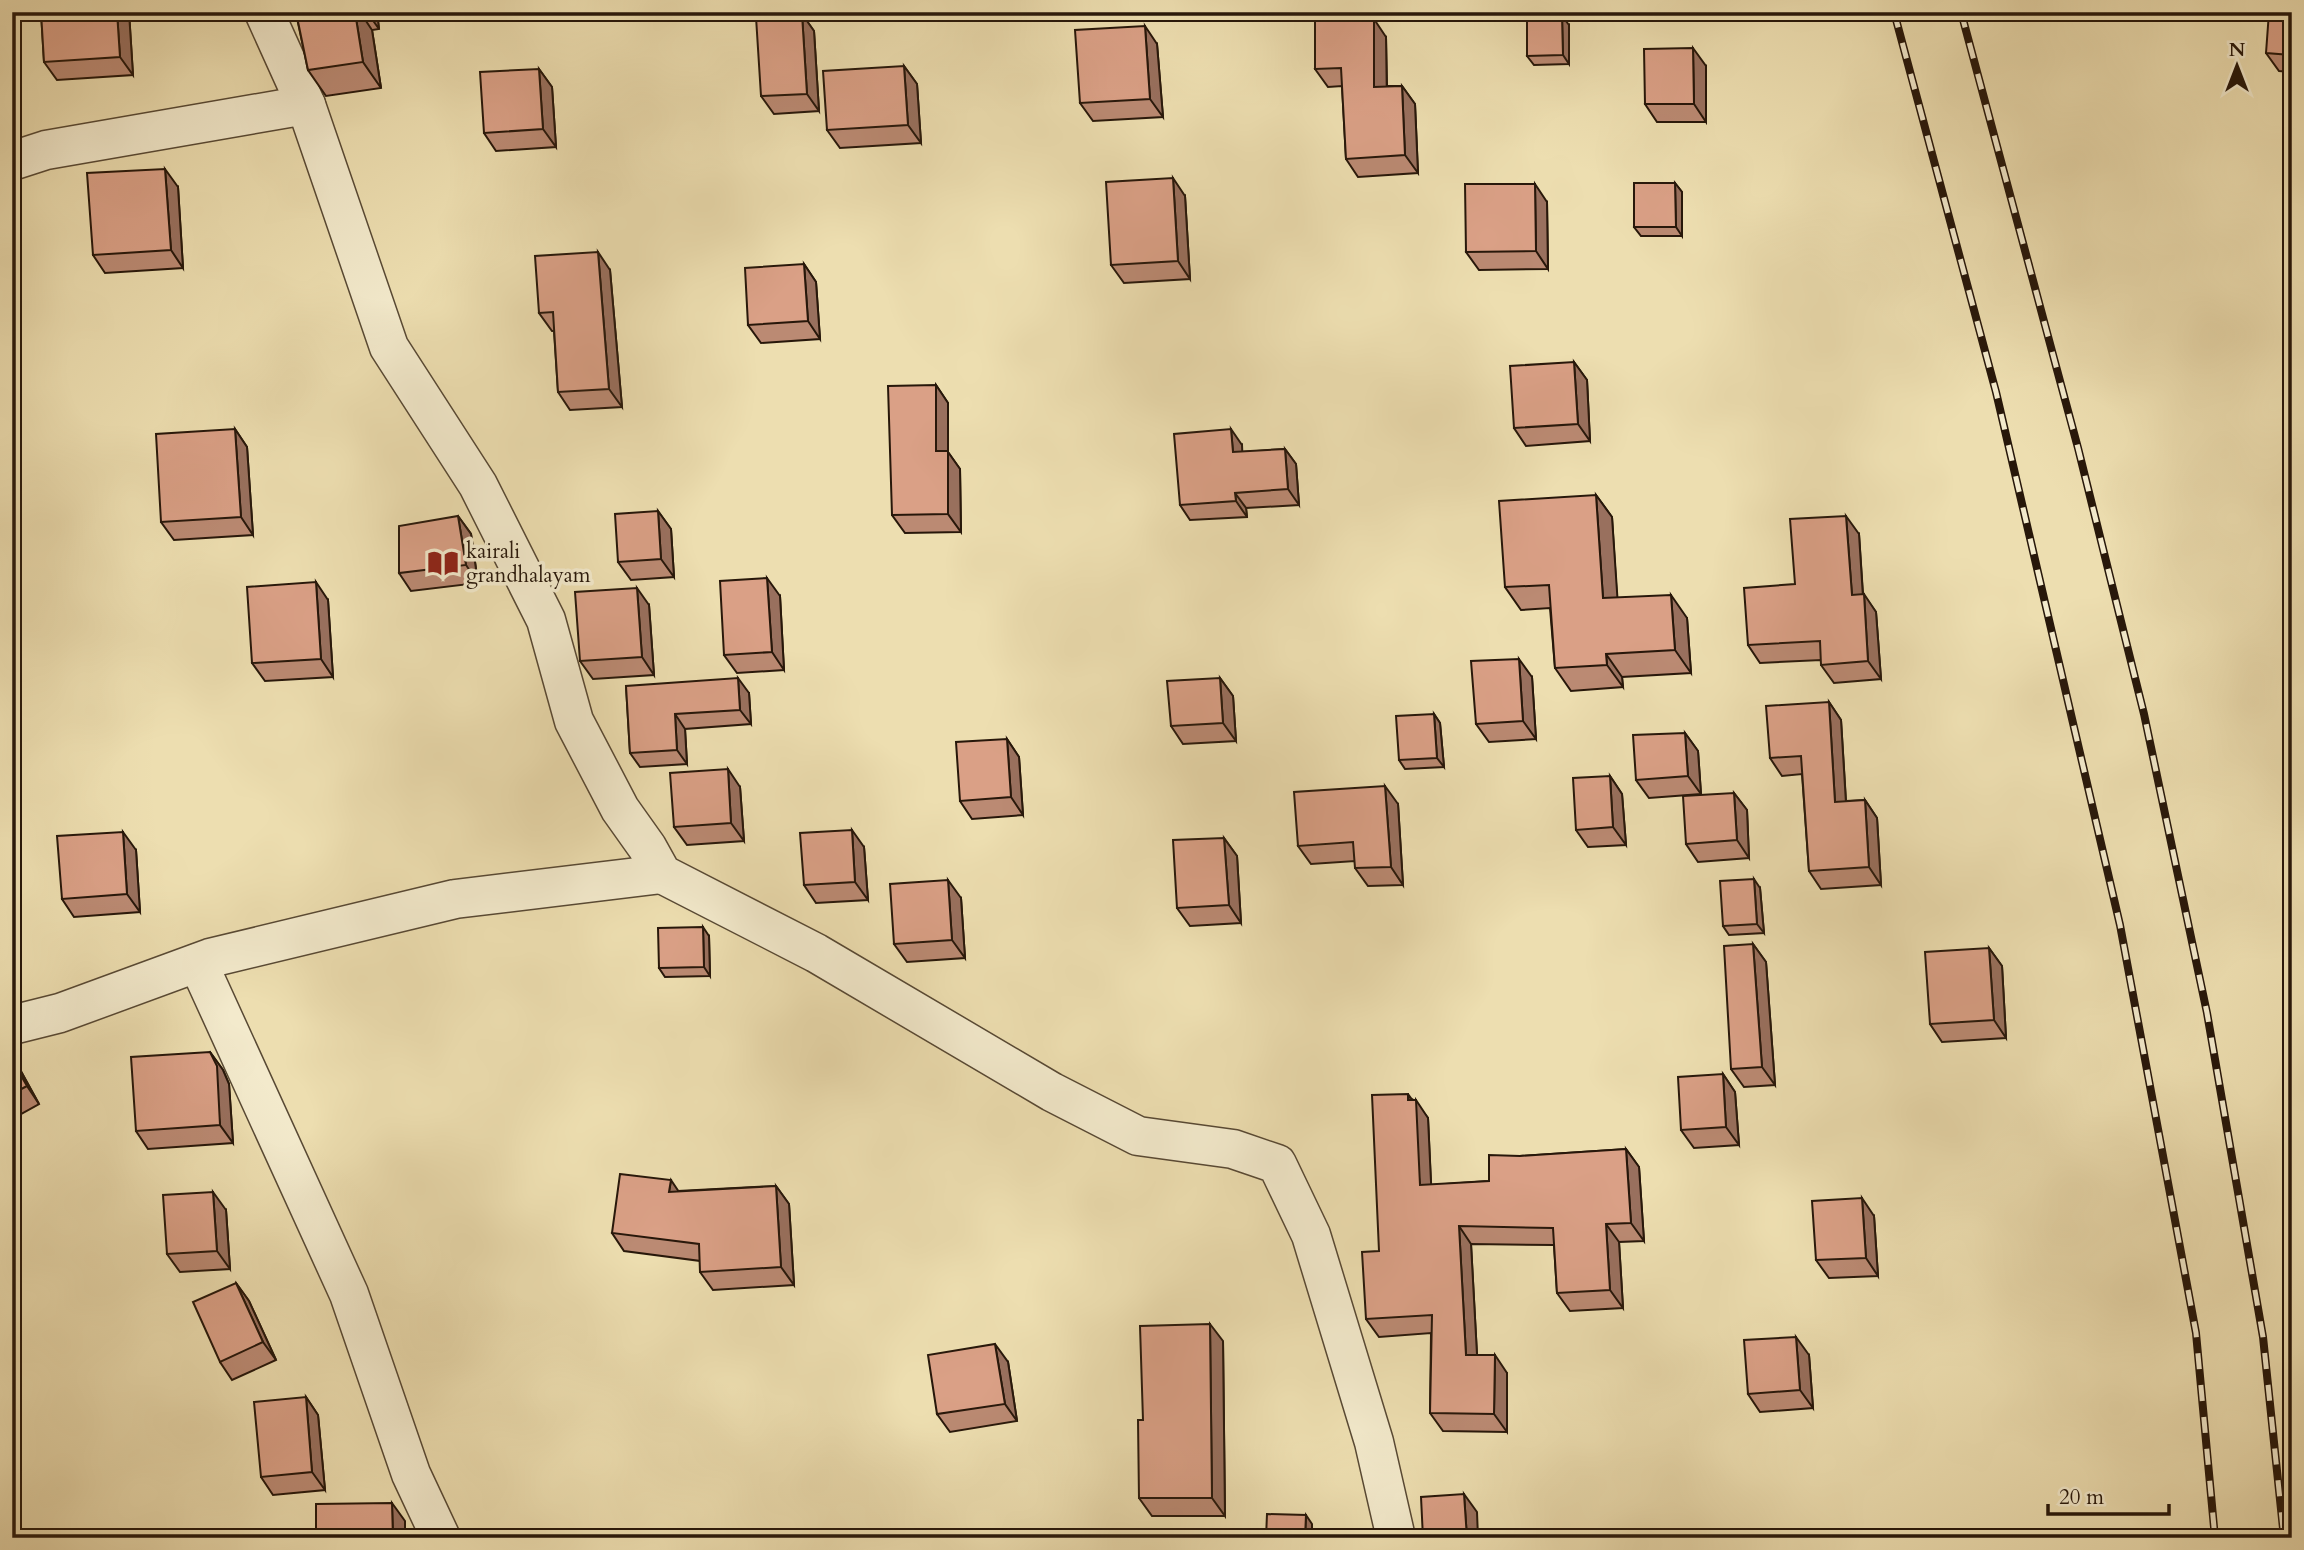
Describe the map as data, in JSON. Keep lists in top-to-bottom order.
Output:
{
  "places": {
    "library": ["kairali grandhalayam"]
  },
  "scale_bar": "20 m",
  "north": "top"
}
